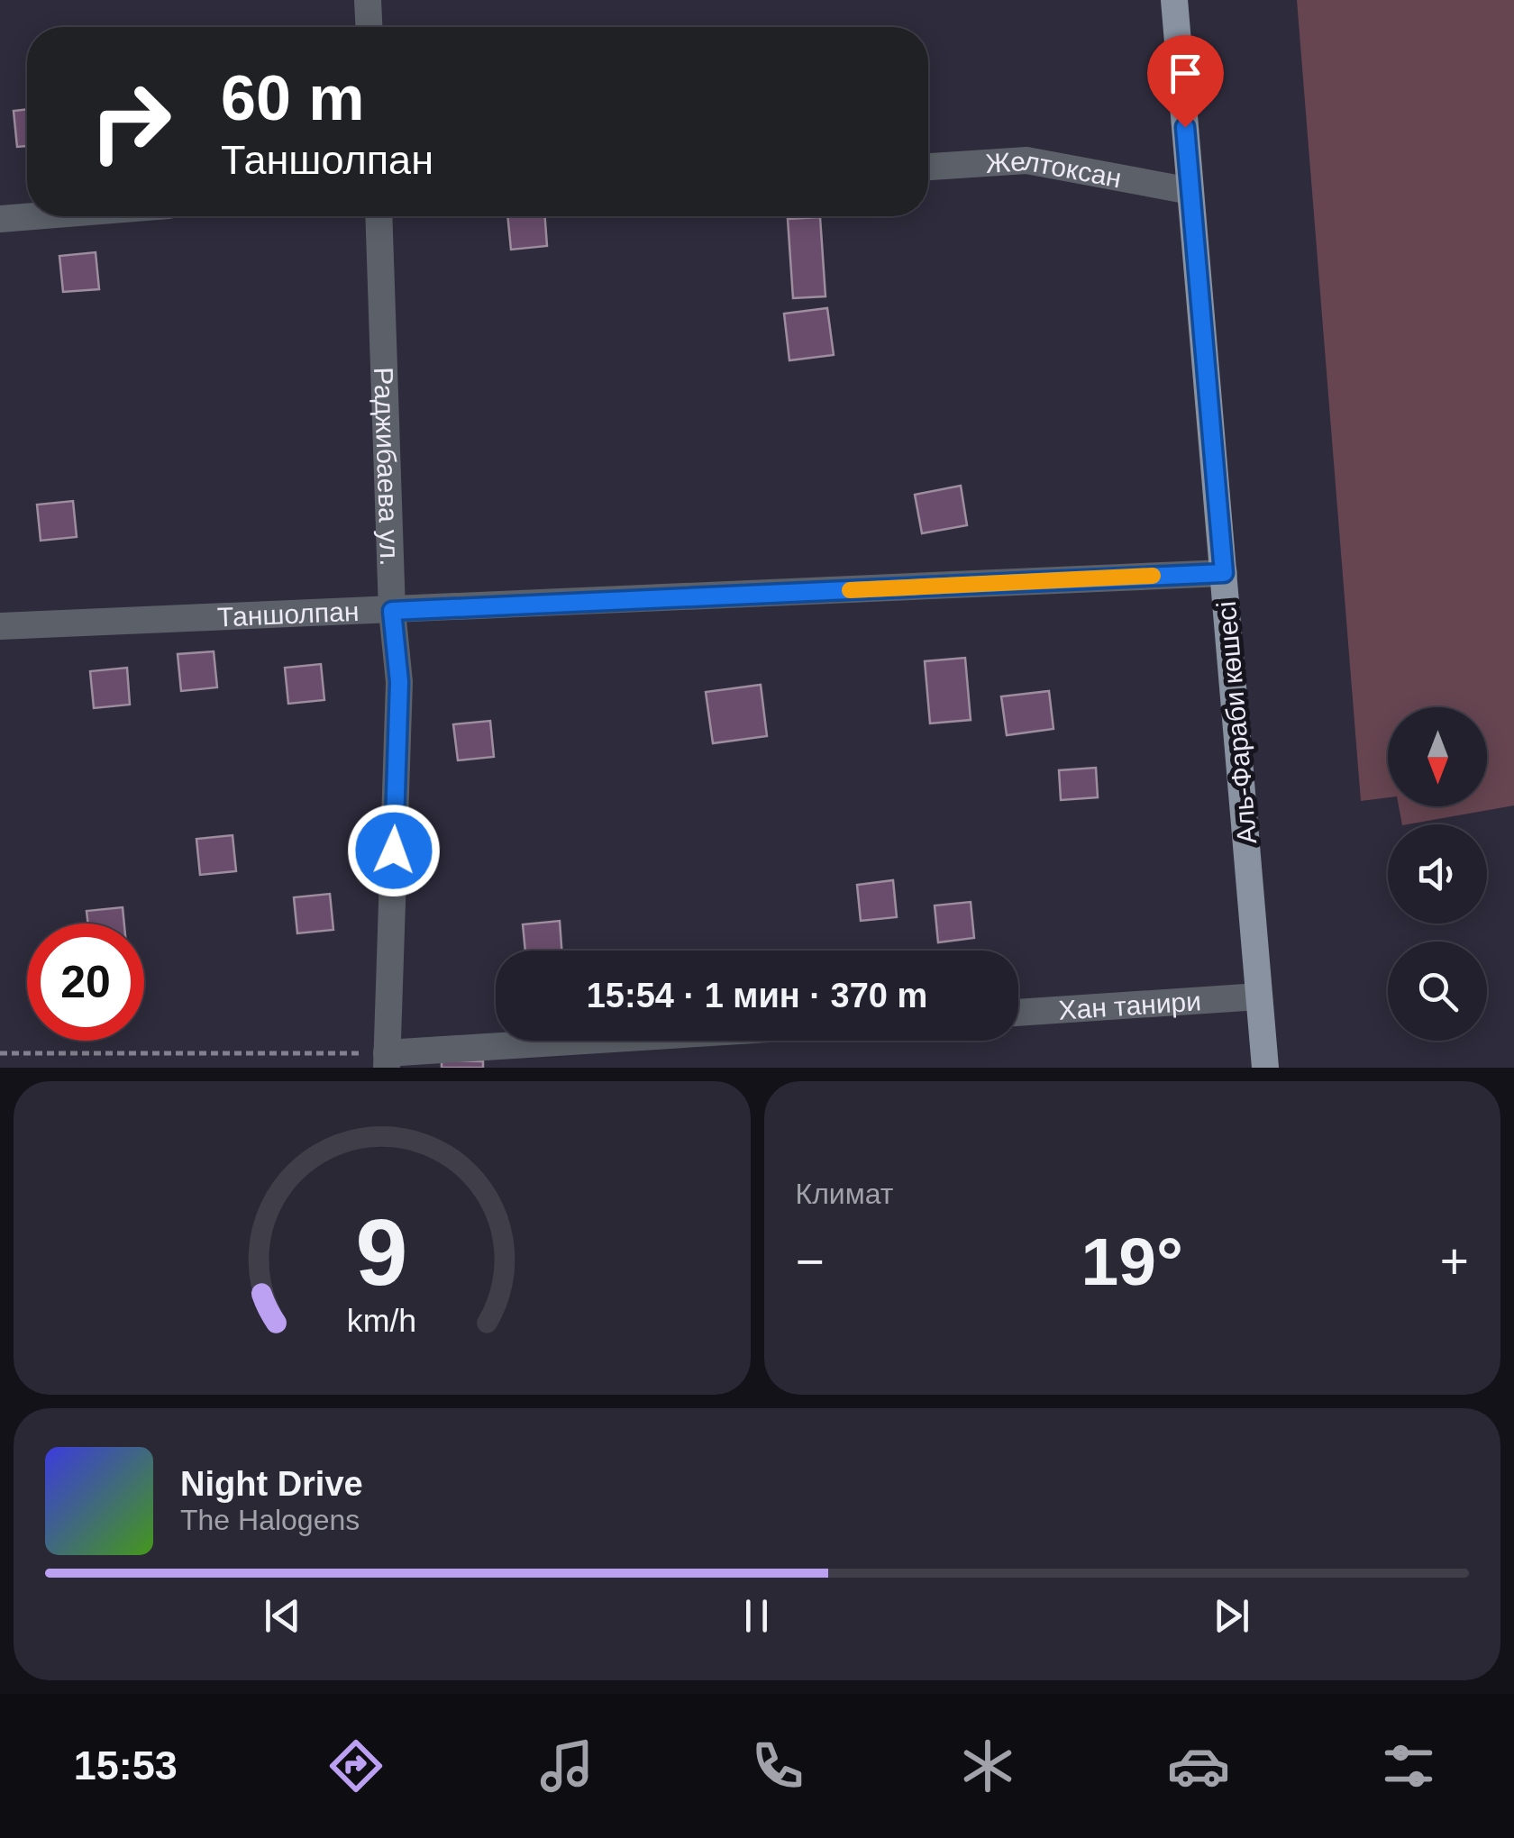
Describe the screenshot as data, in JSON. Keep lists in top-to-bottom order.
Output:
{
  "streets": {
    "main road": ["Аль-Фараби көшесі"],
    "lane": [
      "Желтоксан",
      "Раджибаева ул.",
      "Таншолпан",
      "Хан танири"
    ]
  },
  "crossings": [
    ["Желтоксан", "Аль-Фараби көшесі"],
    ["Раджибаева ул.", "Таншолпан"],
    ["Таншолпан", "Аль-Фараби көшесі"],
    ["Аль-Фараби көшесі", "Хан танири"]
  ],
  "north": "bottom",
  "page": {
    "turn": ["60 m", "Таншолпан"],
    "limit": "20",
    "trip": "15:54 · 1 мин · 370 m",
    "tile": "Климат",
    "heat": ["−", "19°", "+"],
    "song": ["Night Drive", "The Halogens"],
    "tabs": "15:53",
    "gauge": ["9", "km/h"]
  }
}
